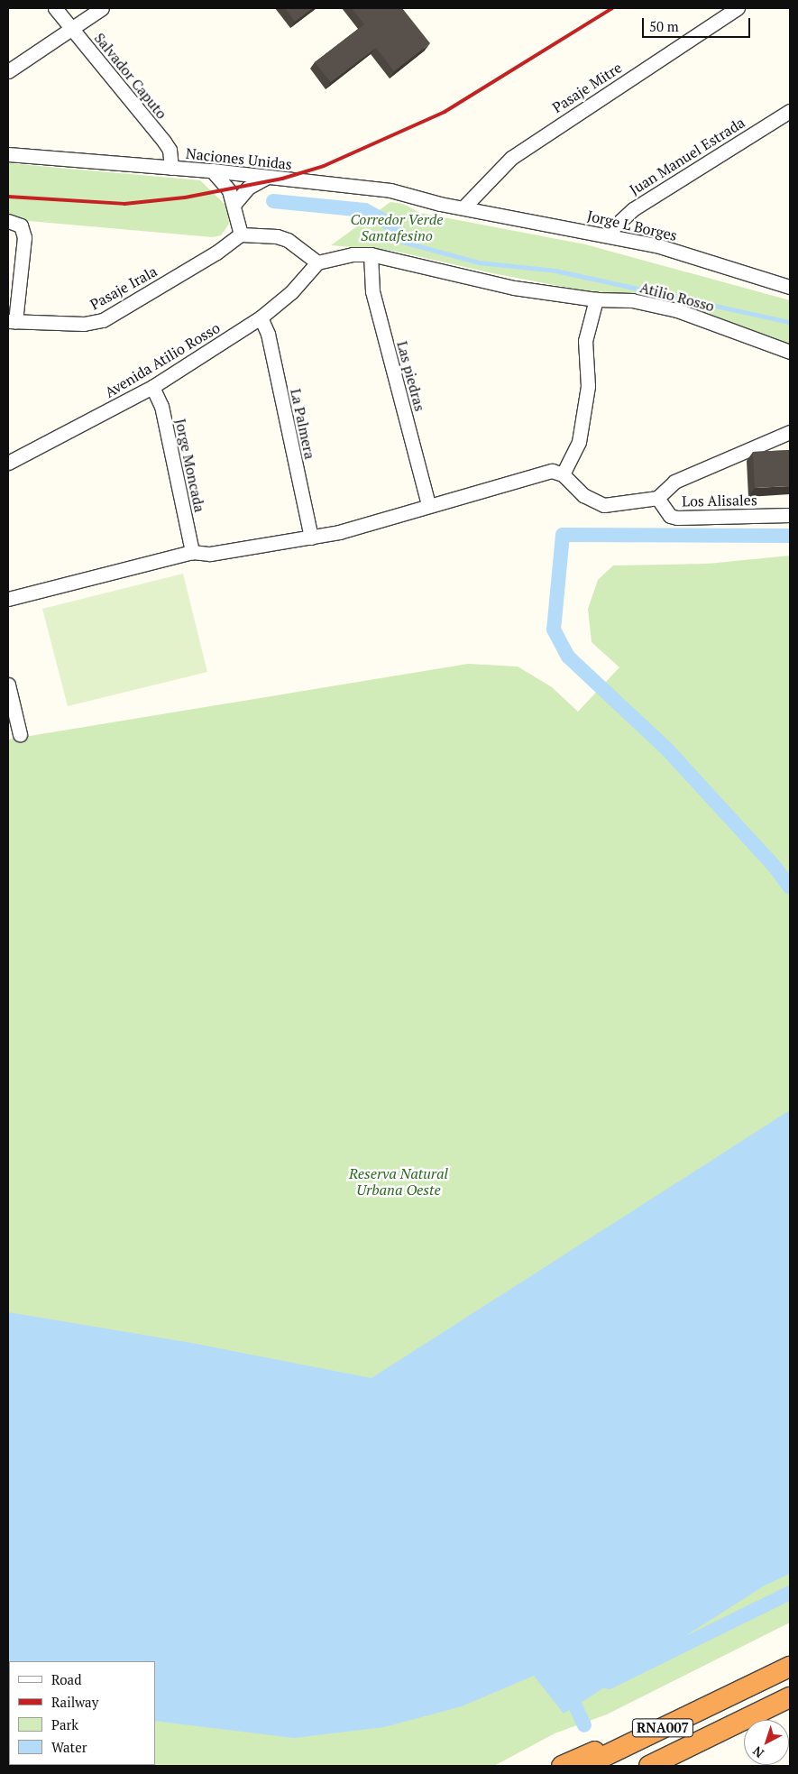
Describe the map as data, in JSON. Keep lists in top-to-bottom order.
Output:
{
  "streets": {
    "highway": ["RNA007"],
    "street": [
      "Salvador Caputo",
      "Pasaje Mitre",
      "Juan Manuel Estrada",
      "Naciones Unidas",
      "Jorge L Borges",
      "Pasaje Irala",
      "Atilio Rosso",
      "Avenida Atilio Rosso",
      "Las piedras",
      "La Palmera",
      "Jorge Moncada",
      "Los Alisales"
    ]
  },
  "crossings": [
    ["Salvador Caputo", "Naciones Unidas"],
    ["Pasaje Mitre", "Naciones Unidas"],
    ["Pasaje Mitre", "Jorge L Borges"],
    ["Juan Manuel Estrada", "Jorge L Borges"],
    ["Naciones Unidas", "Jorge L Borges"],
    ["Atilio Rosso", "Avenida Atilio Rosso"],
    ["Atilio Rosso", "Las piedras"],
    ["Avenida Atilio Rosso", "La Palmera"],
    ["Avenida Atilio Rosso", "Jorge Moncada"]
  ],
  "parks": ["Corredor Verde Santafesino", "Reserva Natural Urbana Oeste"],
  "legend": [
    "Road",
    "Railway",
    "Park",
    "Water"
  ],
  "scale_bar": "50 m",
  "north": "bottom left"
}
